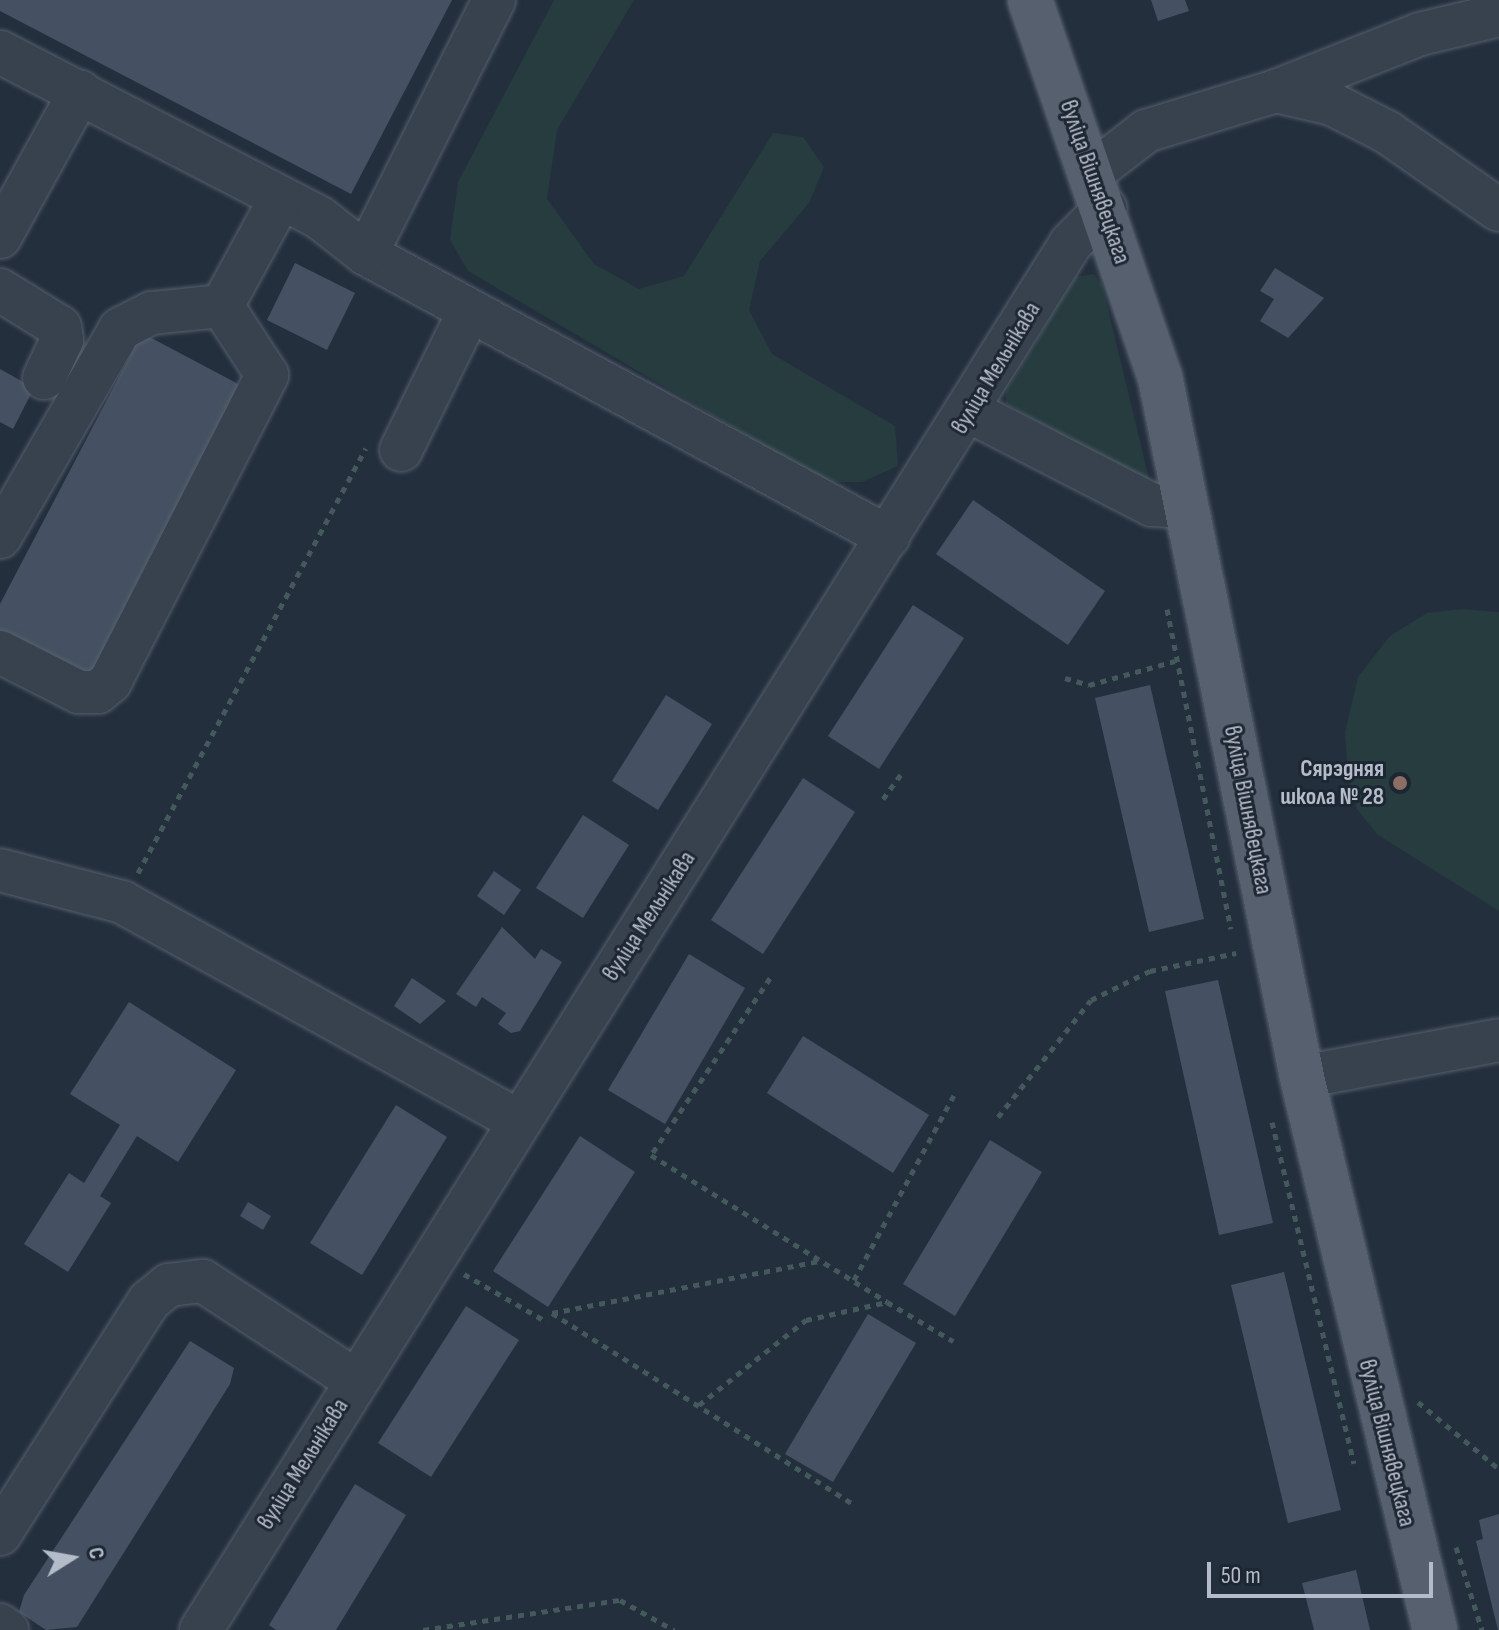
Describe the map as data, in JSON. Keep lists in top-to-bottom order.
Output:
{
  "streets": {
    "main road": ["вуліца Вішнявецкага"],
    "street": ["вуліца Мельнікава"]
  },
  "crossings": [
    ["вуліца Вішнявецкага", "вуліца Мельнікава"]
  ],
  "places": ["Сярэдняя школа № 28"],
  "scale_bar": "50 m",
  "north": "right"
}
